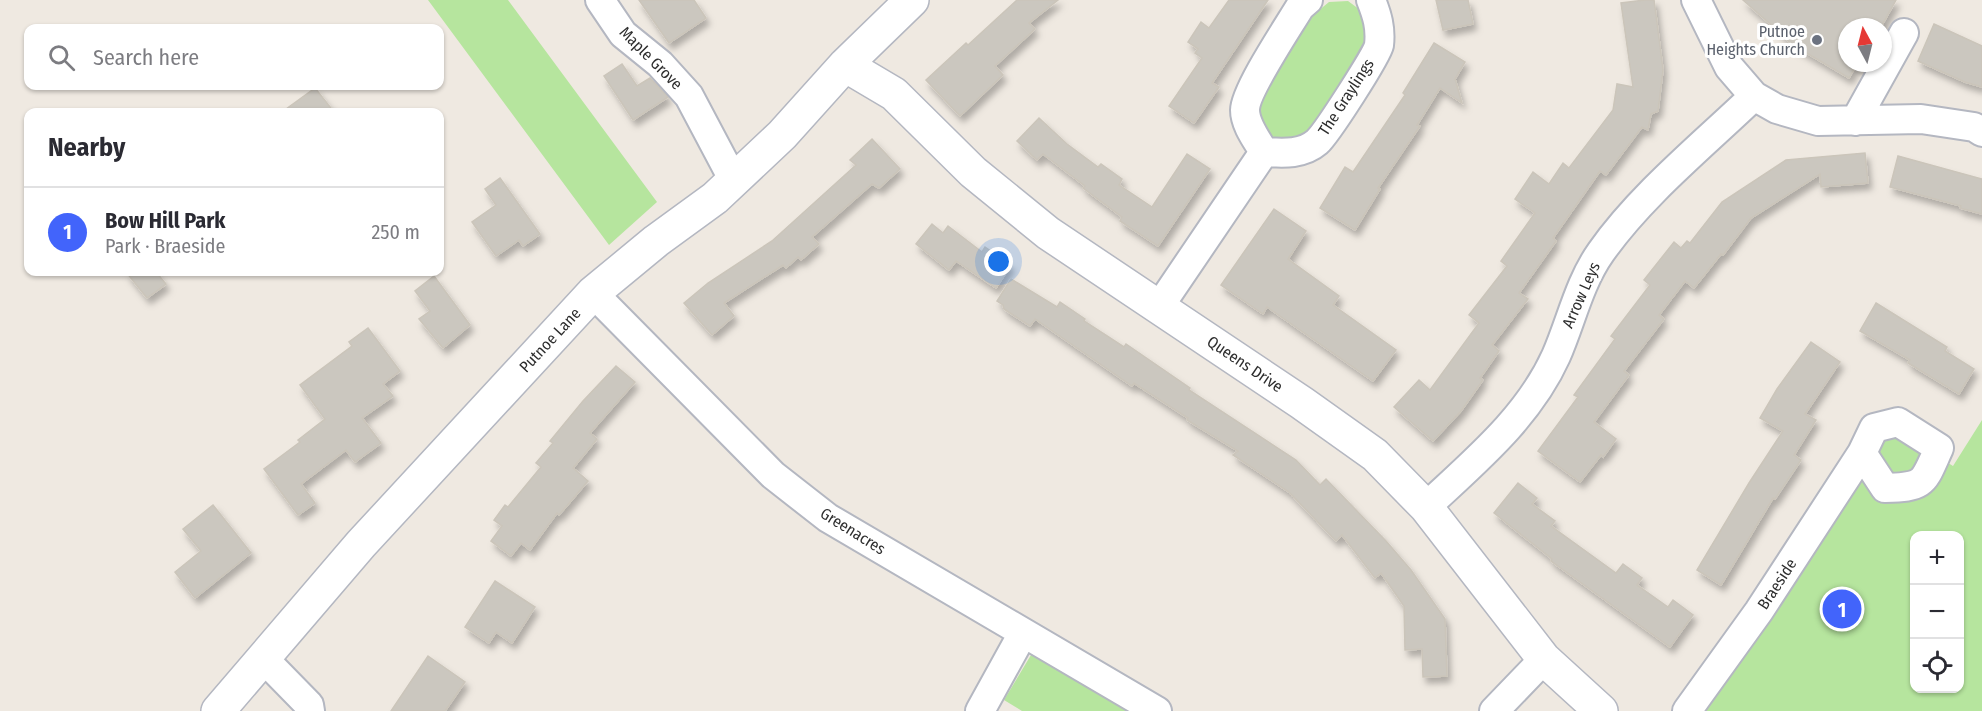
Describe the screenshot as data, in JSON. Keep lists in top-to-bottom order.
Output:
{
  "streets": {
    "street": [
      "Maple Grove",
      "The Graylings",
      "Arrow Leys",
      "Putnoe Lane",
      "Queens Drive",
      "Greenacres",
      "Braeside"
    ]
  },
  "crossings": [
    ["Maple Grove", "Putnoe Lane"],
    ["Arrow Leys", "Queens Drive"],
    ["Putnoe Lane", "Queens Drive"],
    ["Putnoe Lane", "Greenacres"]
  ],
  "places": ["Putnoe Heights Church"],
  "north": "top",
  "page": {
    "search": "Search here",
    "heading": "Nearby",
    "list": [
      {
        "mark": "1",
        "name": "Bow Hill Park",
        "note": "Park · Braeside",
        "value": "250 m"
      }
    ],
    "map_buttons": ["+", "−"],
    "pins": "1"
  }
}
